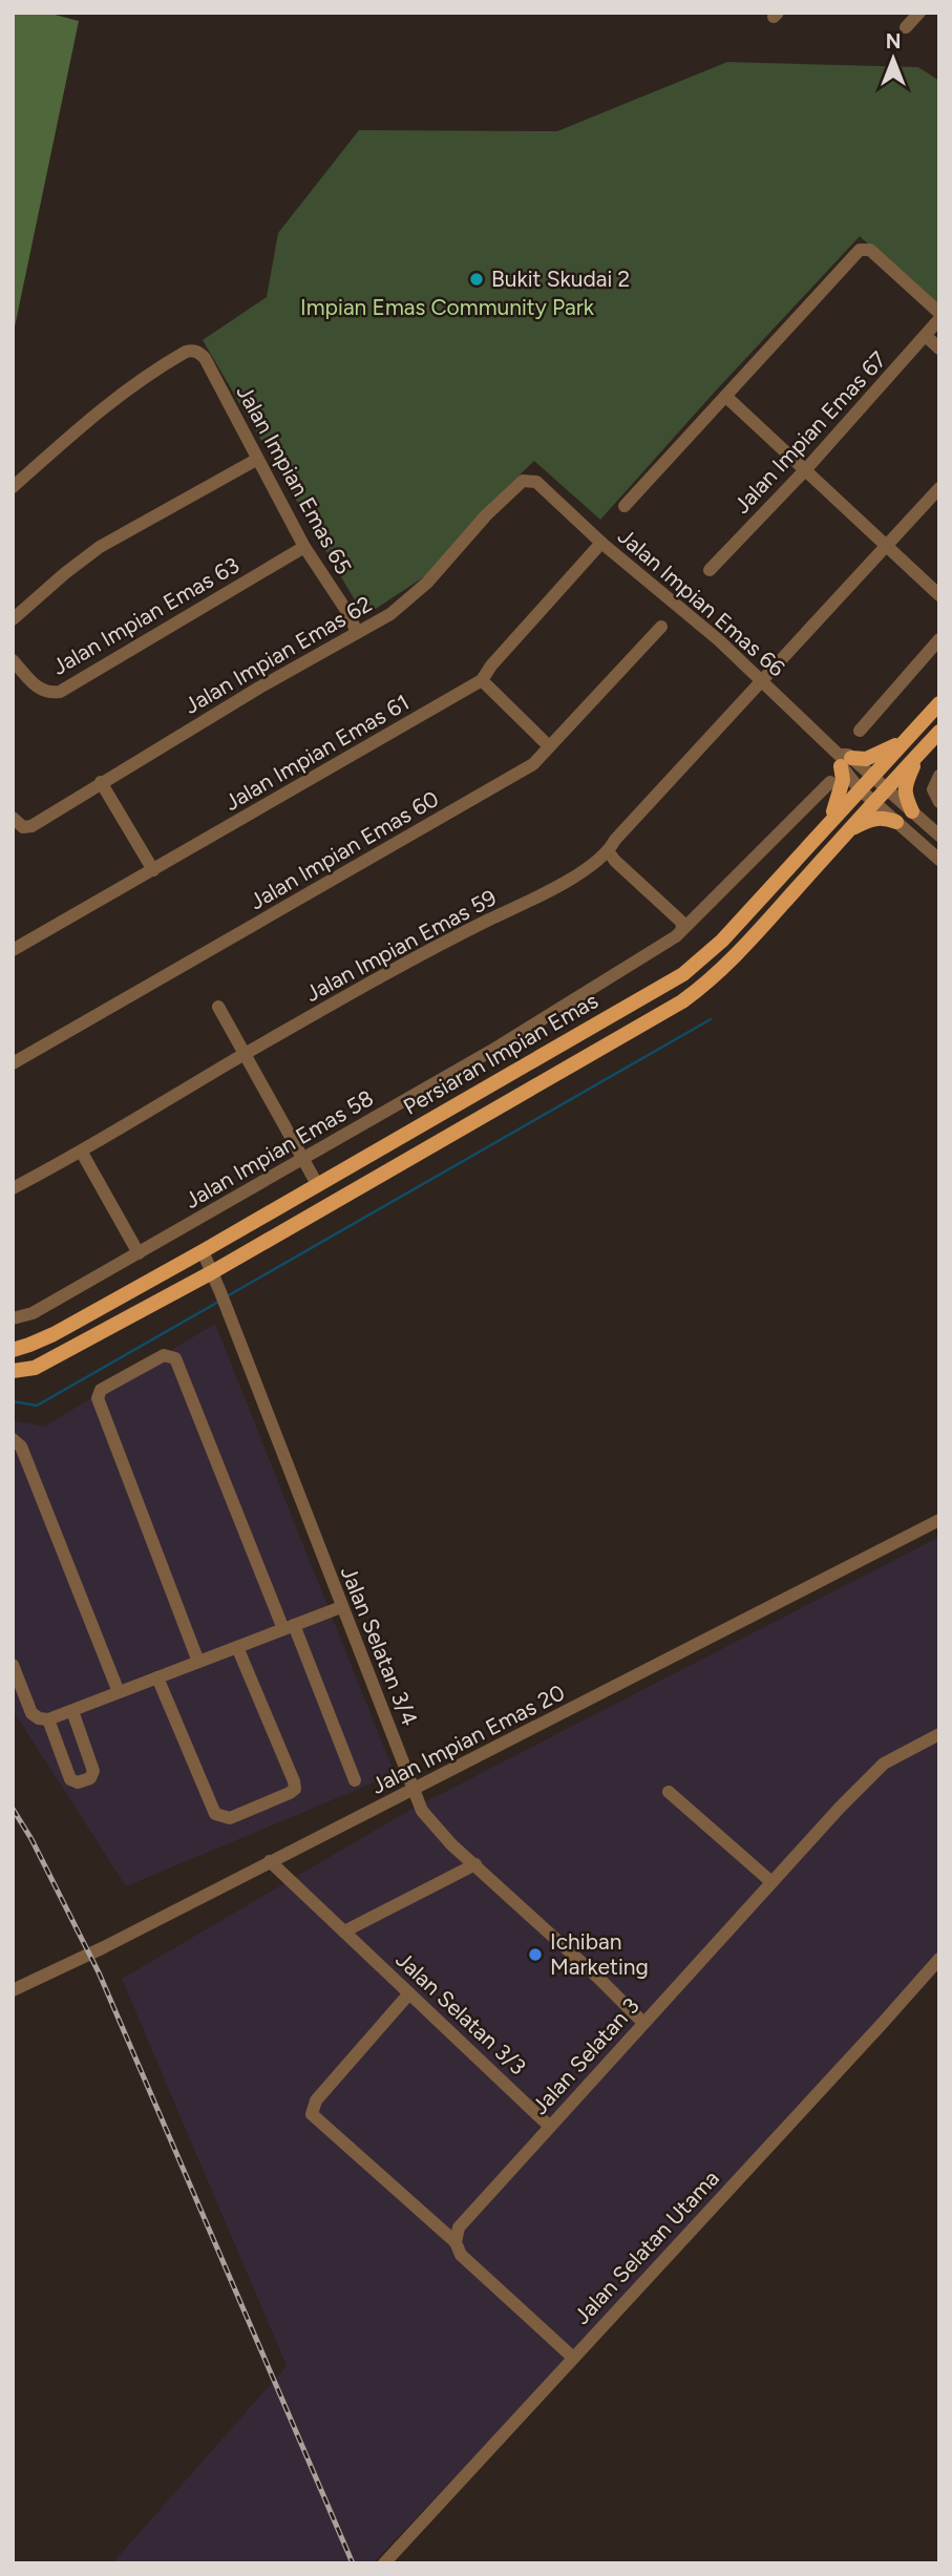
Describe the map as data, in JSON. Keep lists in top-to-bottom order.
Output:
{
  "streets": {
    "main road": ["Persiaran Impian Emas"],
    "street": [
      "Jalan Impian Emas 67",
      "Jalan Impian Emas 65",
      "Jalan Impian Emas 66",
      "Jalan Impian Emas 63",
      "Jalan Impian Emas 62",
      "Jalan Impian Emas 61",
      "Jalan Impian Emas 60",
      "Jalan Impian Emas 59",
      "Jalan Impian Emas 58",
      "Jalan Selatan 3/4",
      "Jalan Impian Emas 20",
      "Jalan Selatan 3/3",
      "Jalan Selatan 3",
      "Jalan Selatan Utama"
    ]
  },
  "crossings": [
    ["Jalan Impian Emas 65", "Jalan Impian Emas 63"],
    ["Jalan Impian Emas 65", "Jalan Impian Emas 62"],
    ["Jalan Impian Emas 66", "Jalan Impian Emas 62"],
    ["Jalan Impian Emas 66", "Jalan Impian Emas 61"],
    ["Jalan Impian Emas 66", "Jalan Impian Emas 59"],
    ["Jalan Impian Emas 66", "Persiaran Impian Emas"],
    ["Persiaran Impian Emas", "Jalan Selatan 3/4"],
    ["Jalan Selatan 3/4", "Jalan Impian Emas 20"],
    ["Jalan Selatan 3/4", "Jalan Selatan 3"],
    ["Jalan Impian Emas 20", "Jalan Selatan 3/3"],
    ["Jalan Selatan 3/3", "Jalan Selatan 3"]
  ],
  "parks": ["Impian Emas Community Park"],
  "places": ["Bukit Skudai 2", "Ichiban Marketing"],
  "north": "top"
}
